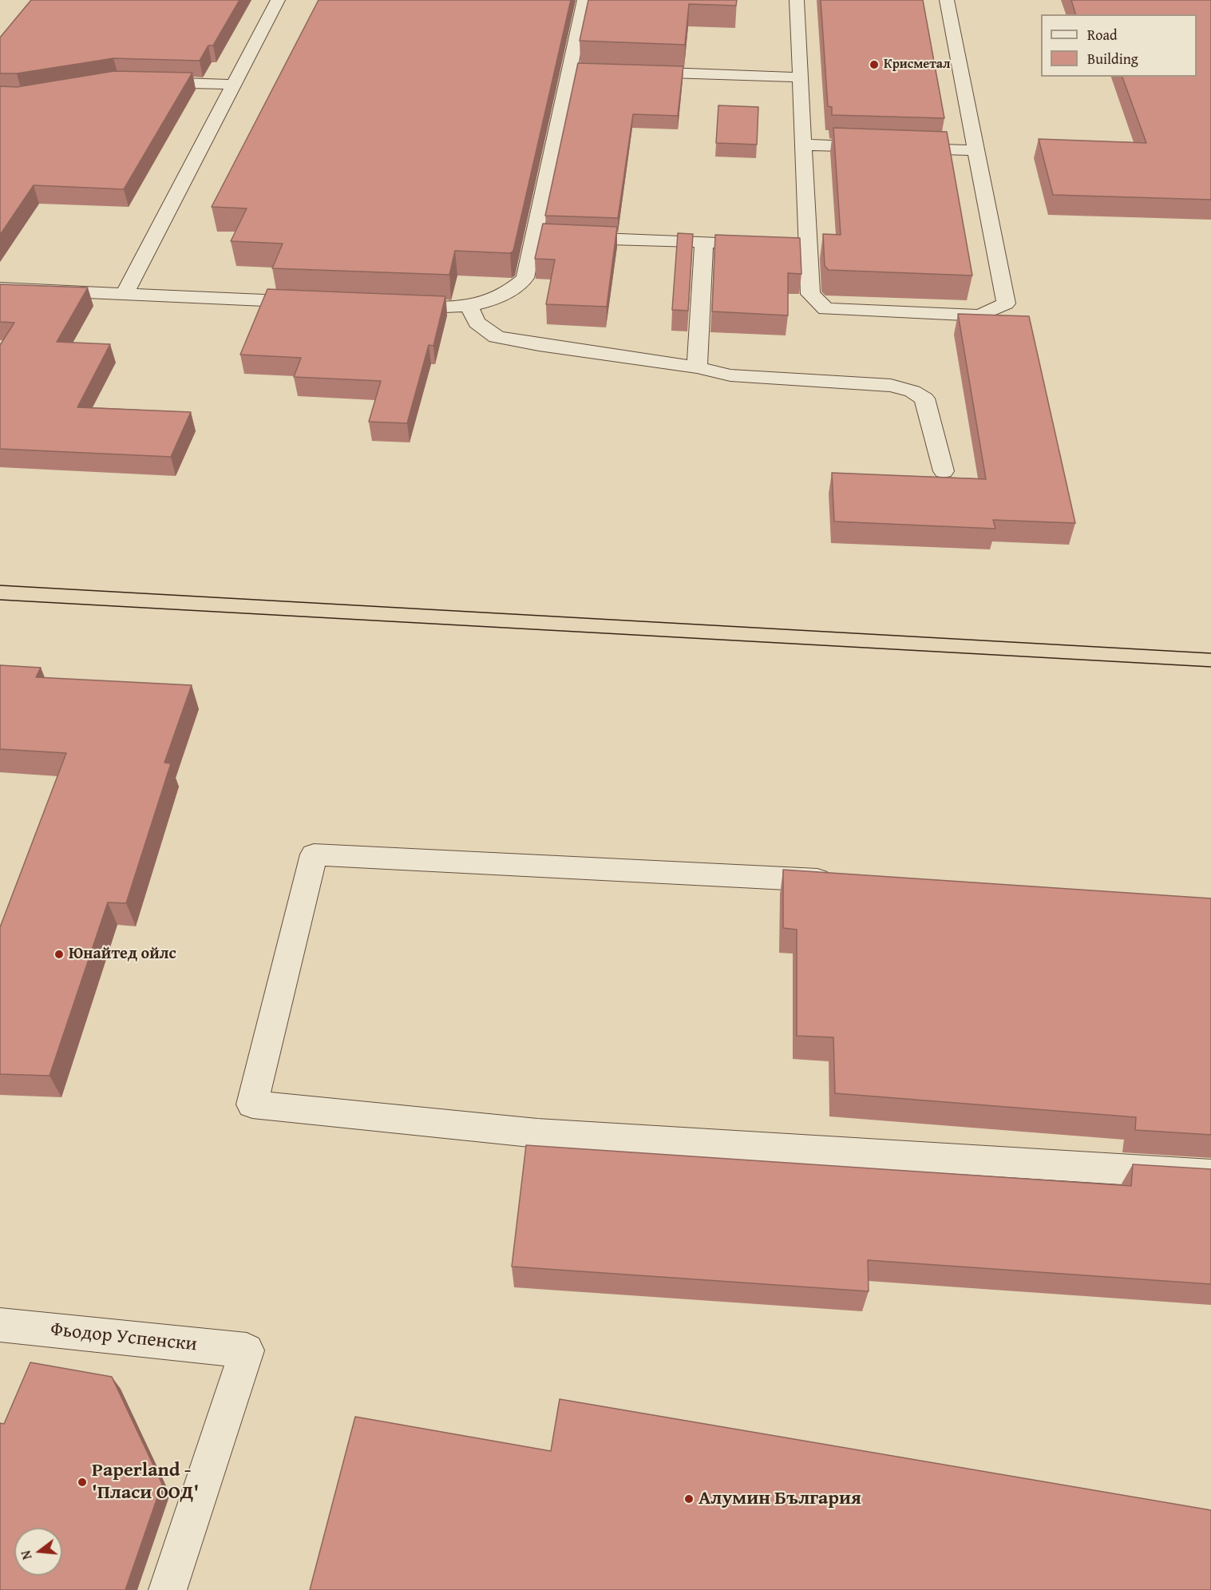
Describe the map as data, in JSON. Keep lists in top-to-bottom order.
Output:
{
  "streets": {
    "street": ["Фьодор Успенски"]
  },
  "places": [
    "Крисметал",
    "Юнайтед ойлс",
    "Paperland - 'Пласи ООД'",
    "Алумин България"
  ],
  "legend": ["Road", "Building"],
  "north": "left"
}
